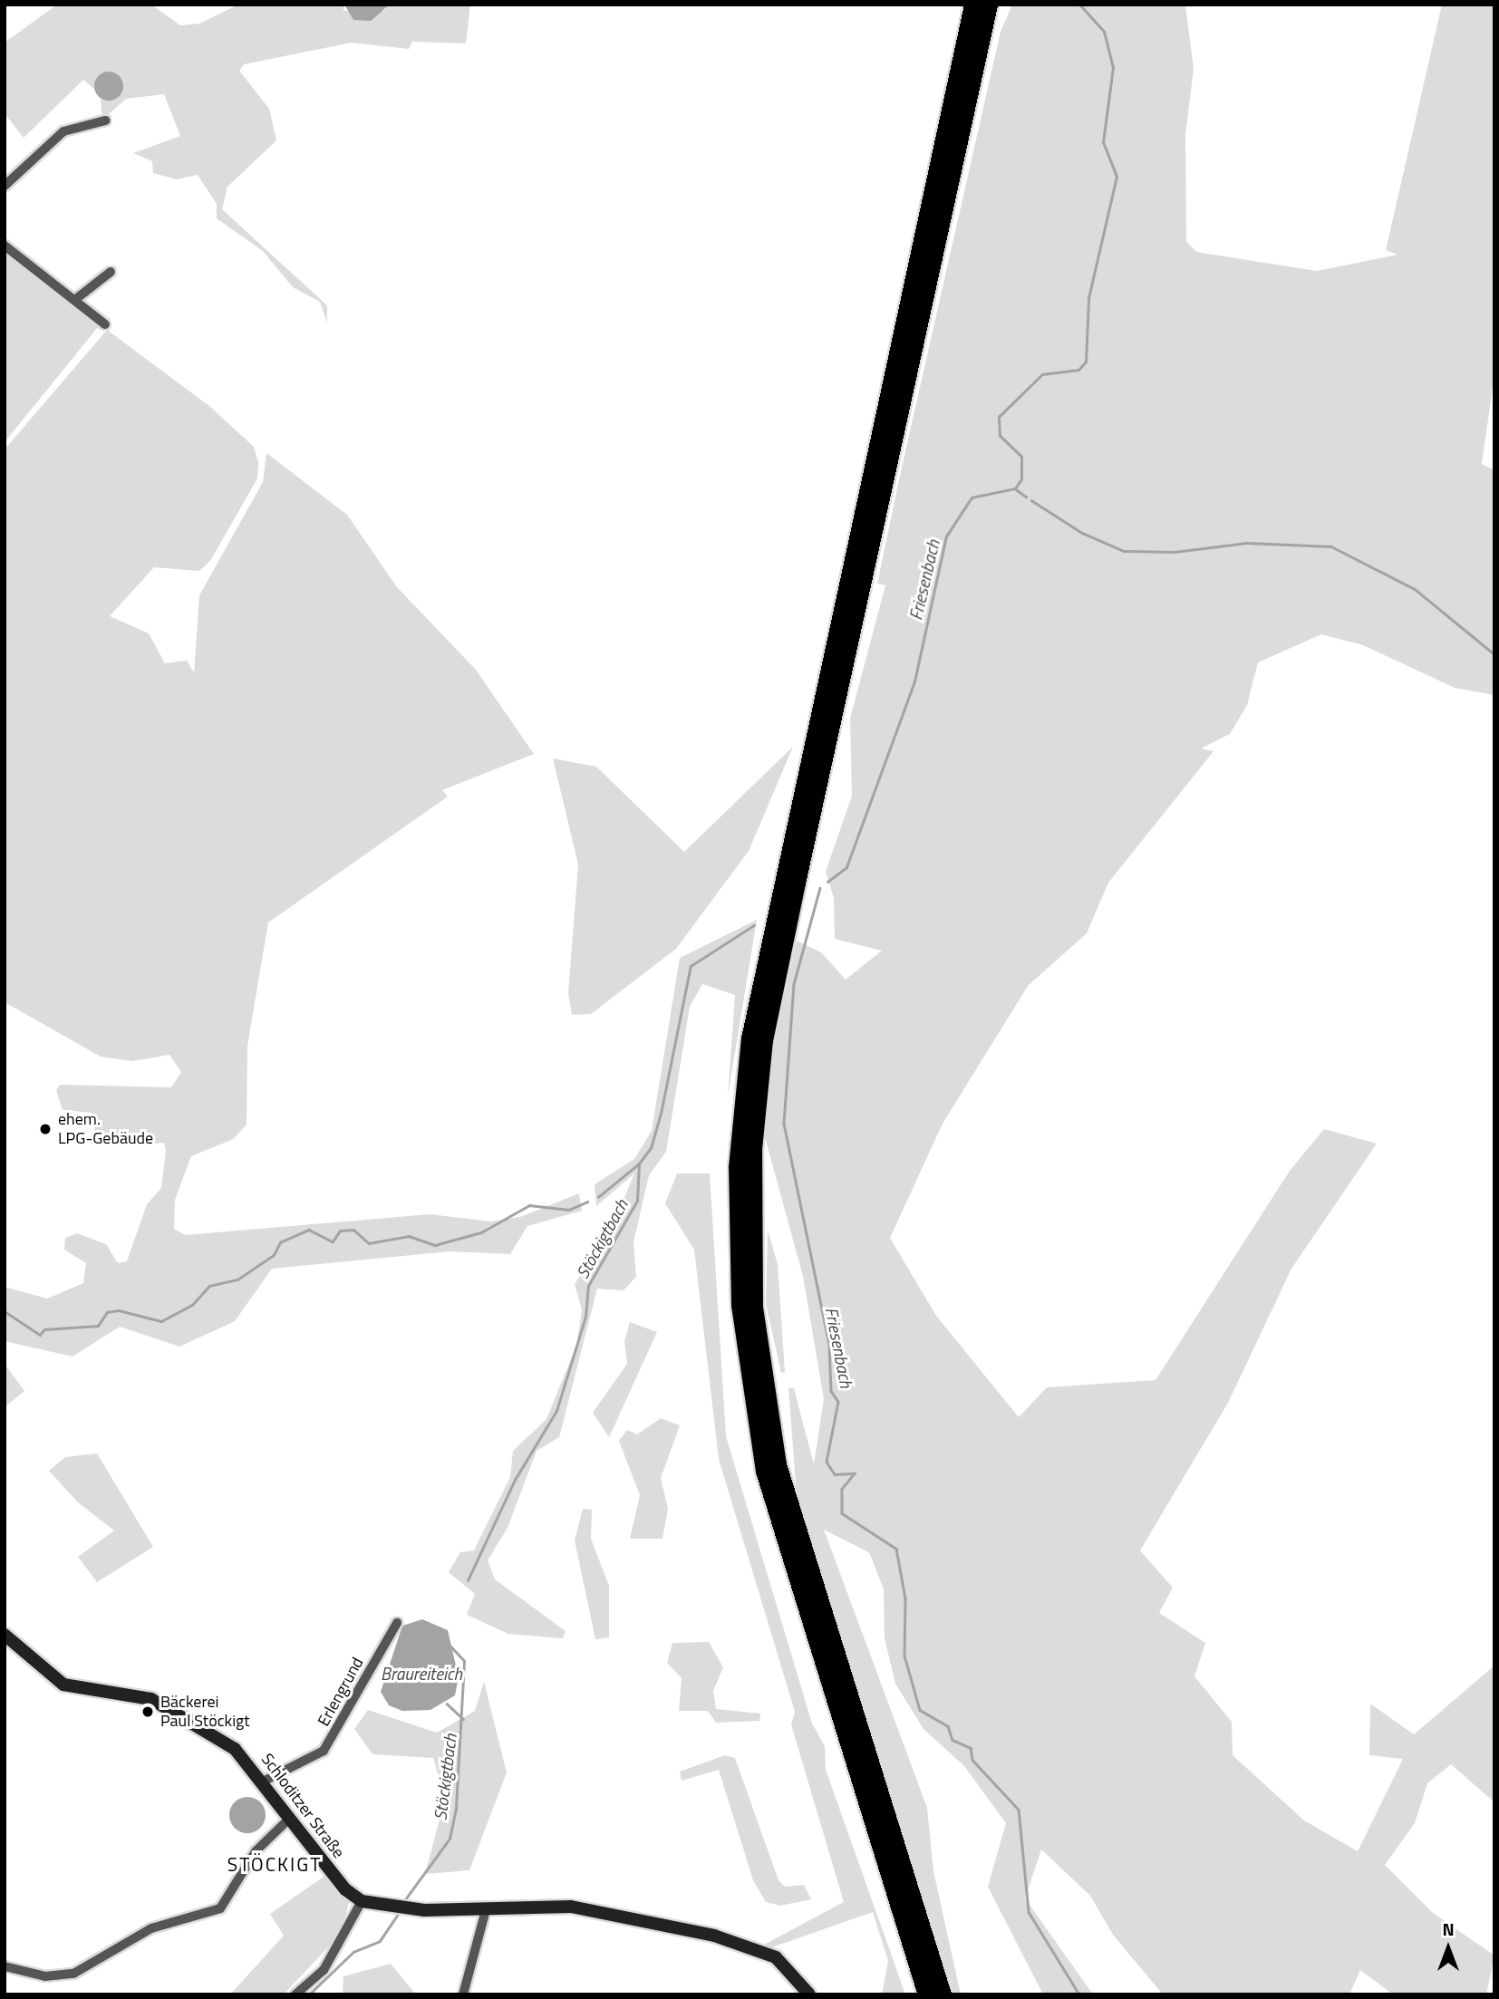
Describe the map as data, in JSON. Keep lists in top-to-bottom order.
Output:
{
  "streets": {
    "street": ["Erlengrund", "Schloditzer Straße"]
  },
  "crossings": [
    ["Erlengrund", "Schloditzer Straße"]
  ],
  "districts": ["STÖCKIGT"],
  "water": ["Friesenbach", "Stöckigtbach", "Braureiteich"],
  "places": ["ehem. LPG-Gebäude", "Bäckerei Paul Stöckigt"],
  "north": "top"
}
